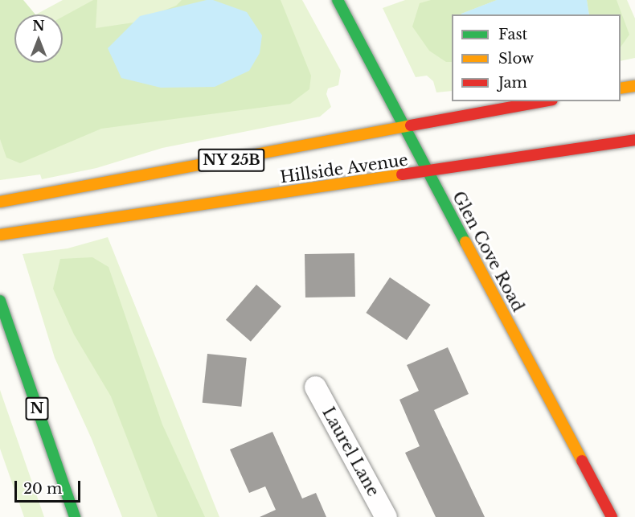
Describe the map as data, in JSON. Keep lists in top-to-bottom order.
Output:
{
  "streets": {
    "main road": [
      "NY 25B",
      "Hillside Avenue",
      "Glen Cove Road",
      "N"
    ],
    "street": ["Laurel Lane"]
  },
  "crossings": [
    ["Hillside Avenue", "Glen Cove Road"]
  ],
  "legend": ["Fast", "Slow", "Jam"],
  "scale_bar": "20 m",
  "north": "top"
}
